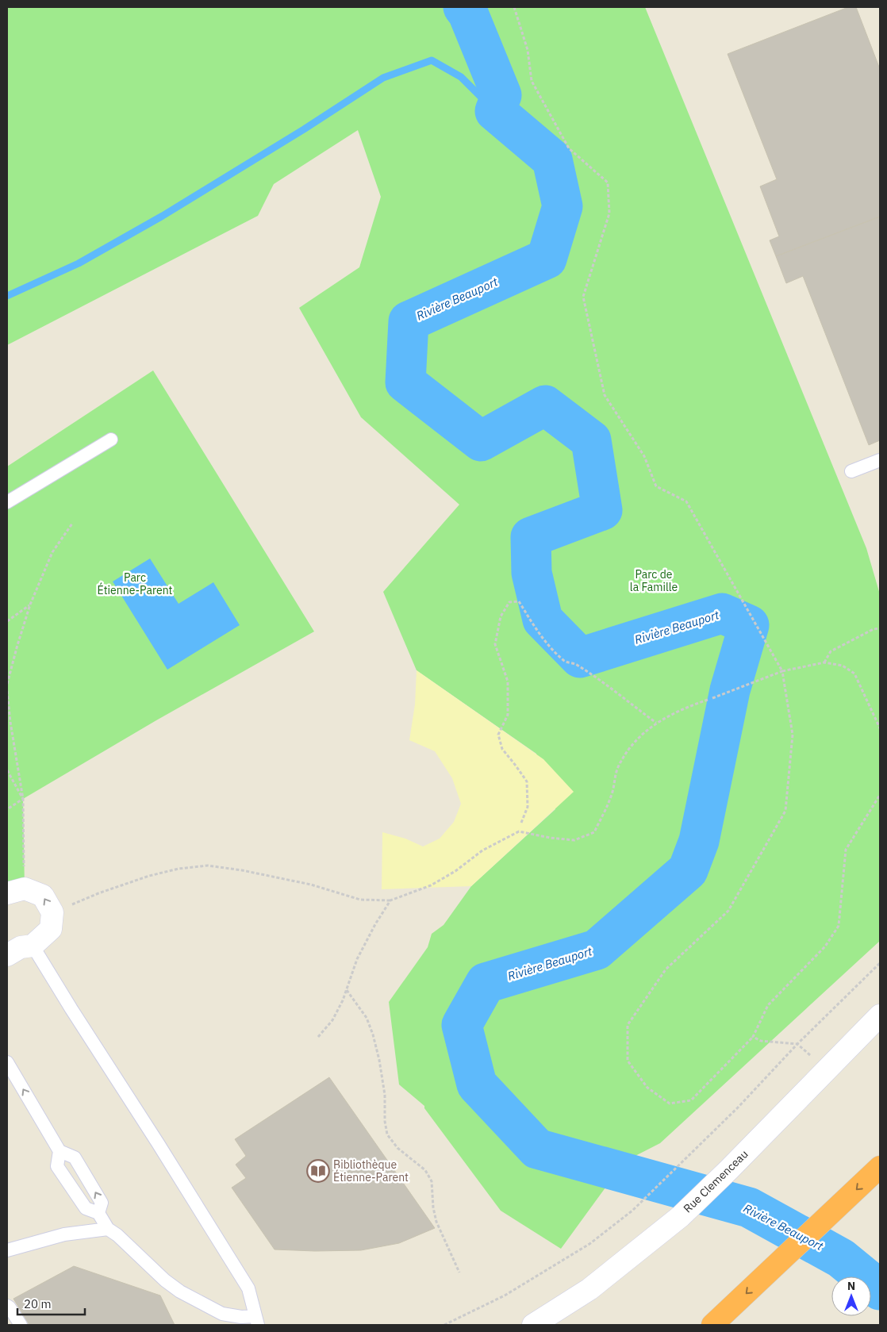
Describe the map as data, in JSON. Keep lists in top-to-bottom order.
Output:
{
  "streets": {
    "street": ["Rue Clemenceau"]
  },
  "water": ["Rivière Beauport"],
  "parks": ["Parc de la Famille", "Parc Étienne-Parent"],
  "places": {
    "library": ["Bibliothèque Étienne-Parent"]
  },
  "scale_bar": "20 m",
  "north": "top"
}
